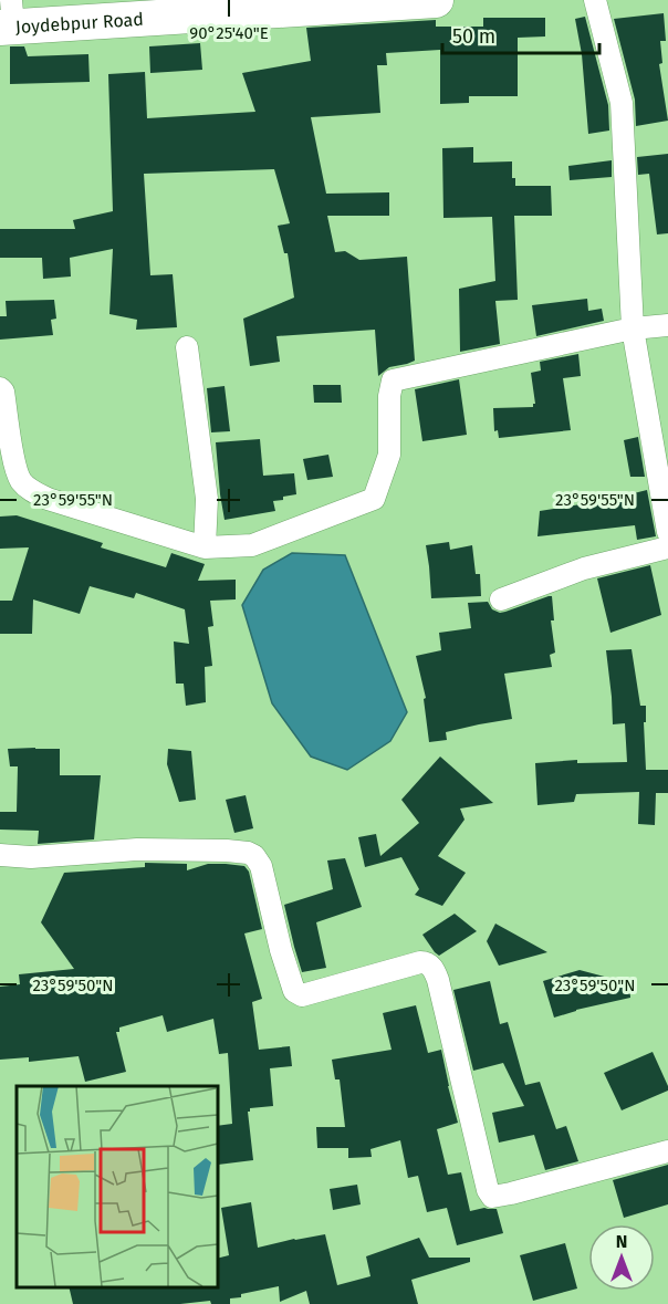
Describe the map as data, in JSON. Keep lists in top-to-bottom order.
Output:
{
  "streets": {
    "main road": ["Joydebpur Road"]
  },
  "scale_bar": "50 m",
  "north": "top",
  "coordinates": ["90°25'40\"E", "23°59'55\"N", "23°59'50\"N"]
}
